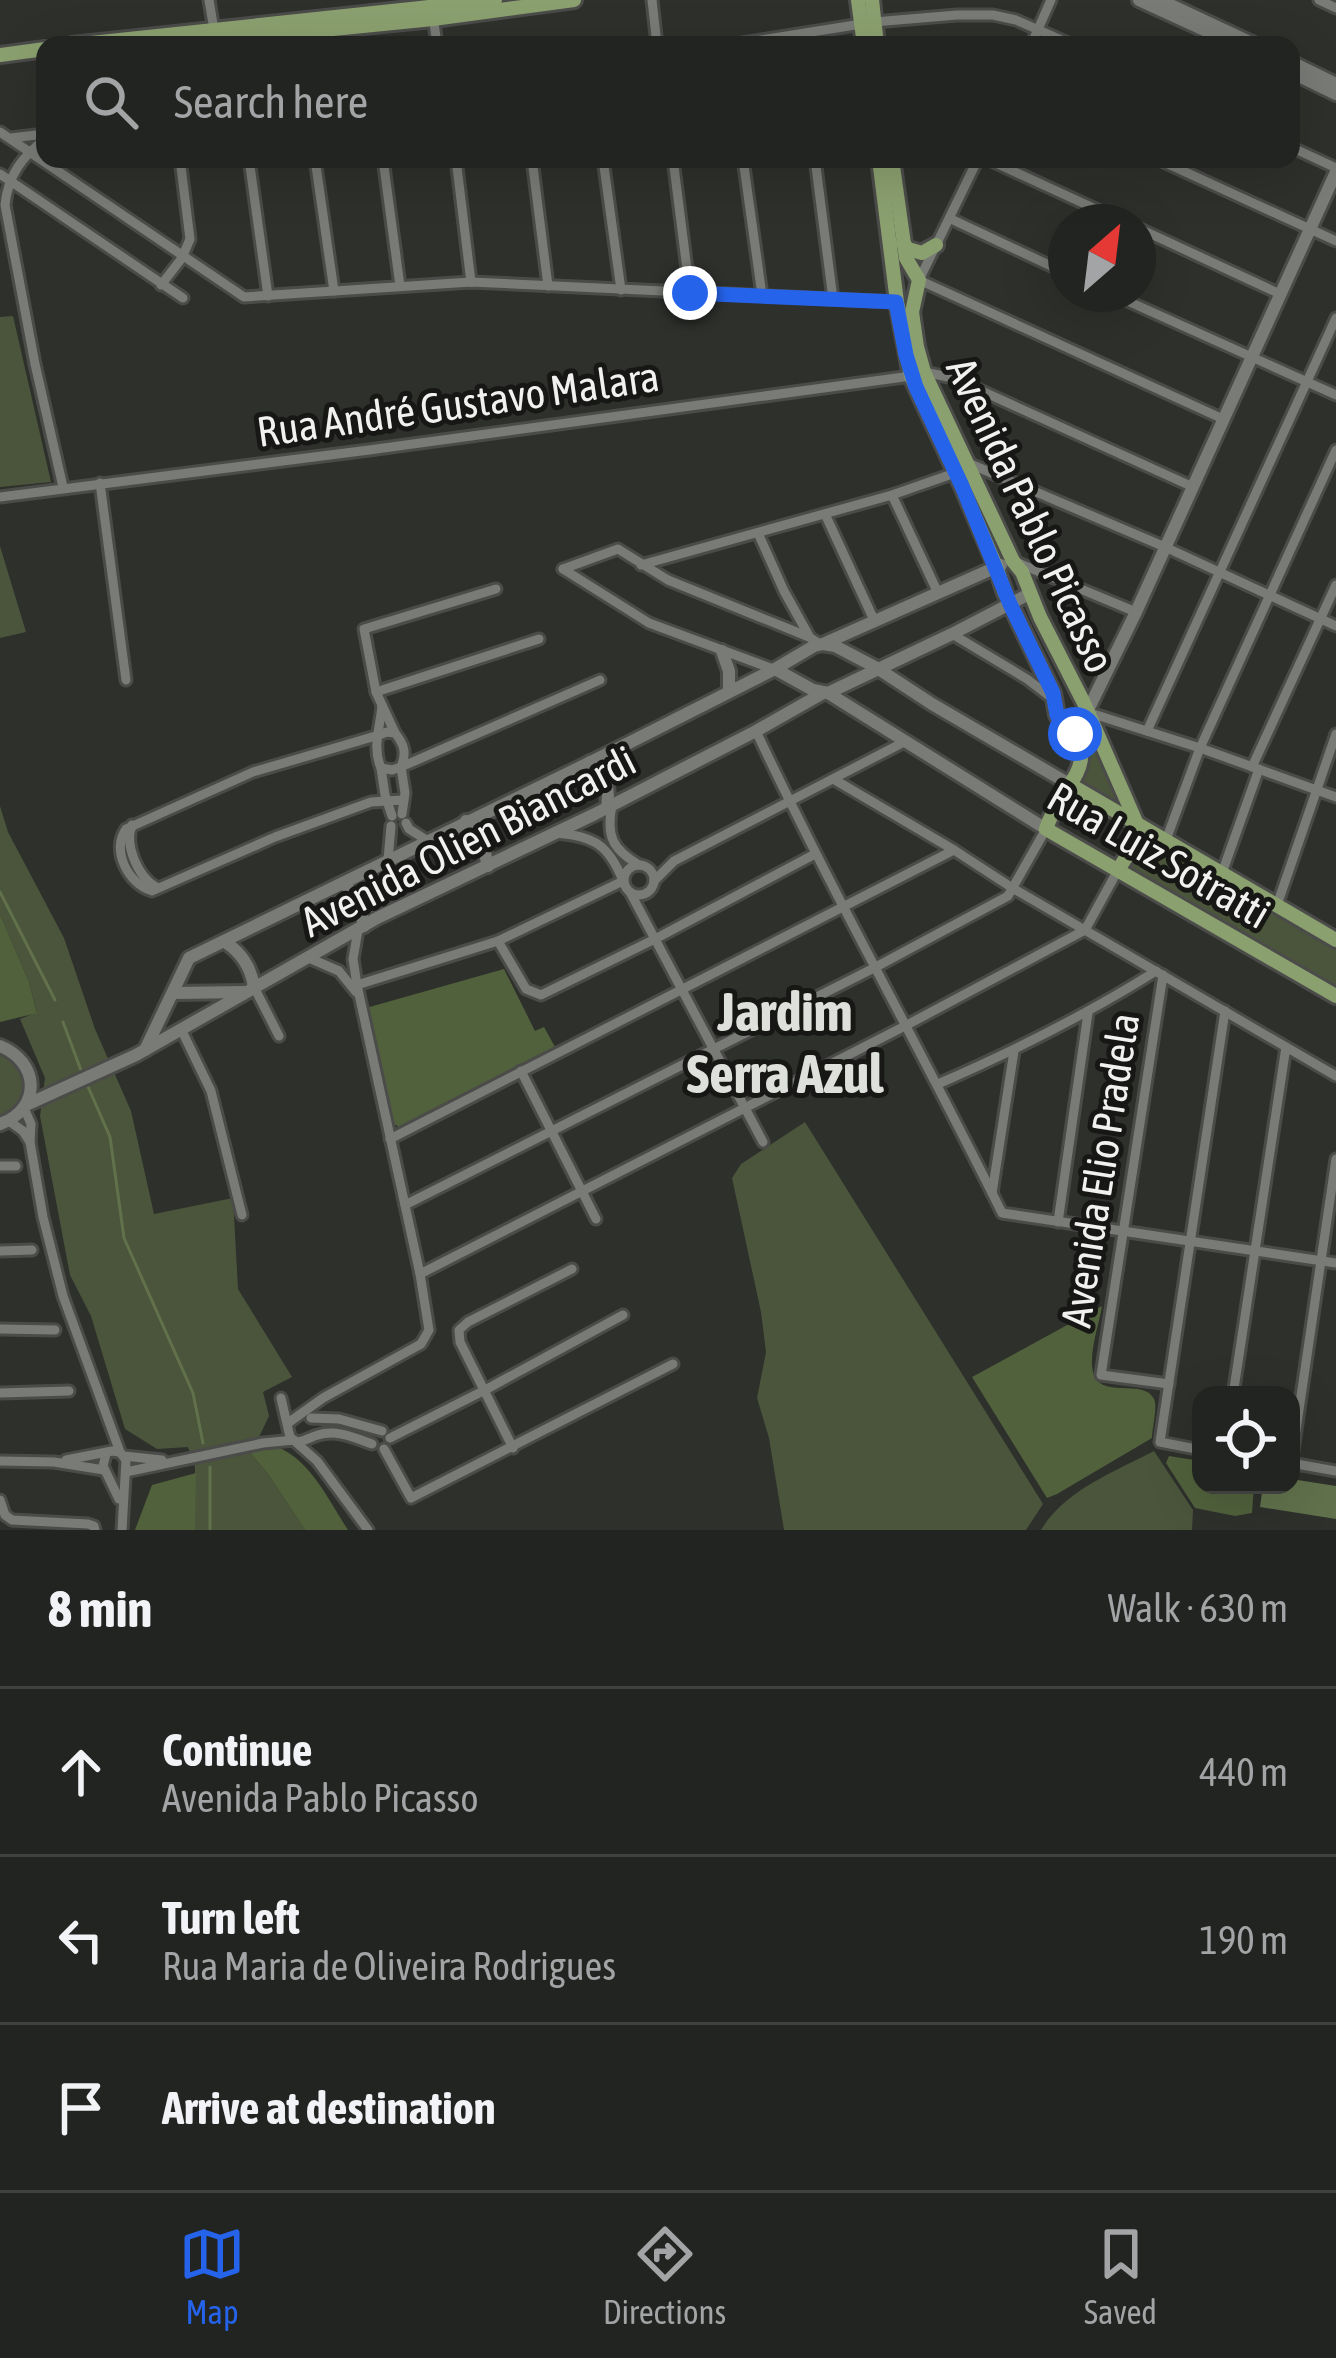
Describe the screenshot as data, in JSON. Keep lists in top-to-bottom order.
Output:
{
  "streets": {
    "main road": ["Avenida Pablo Picasso", "Rua Luiz Sotratti"],
    "street": ["Rua André Gustavo Malara", "Avenida Olien Biancardi", "Avenida Elio Pradela"]
  },
  "crossings": [
    ["Rua André Gustavo Malara", "Avenida Pablo Picasso"],
    ["Avenida Olien Biancardi", "Rua Luiz Sotratti"]
  ],
  "districts": ["Jardim Serra Azul"],
  "north": "top right",
  "page": {
    "search": "Search here",
    "heading": ["8 min", "Walk · 630 m"],
    "list": [
      ["Continue", "Avenida Pablo Picasso", "440 m"],
      ["Turn left", "Rua Maria de Oliveira Rodrigues", "190 m"],
      "Arrive at destination"
    ],
    "nav": ["Map", "Directions", "Saved"]
  }
}
